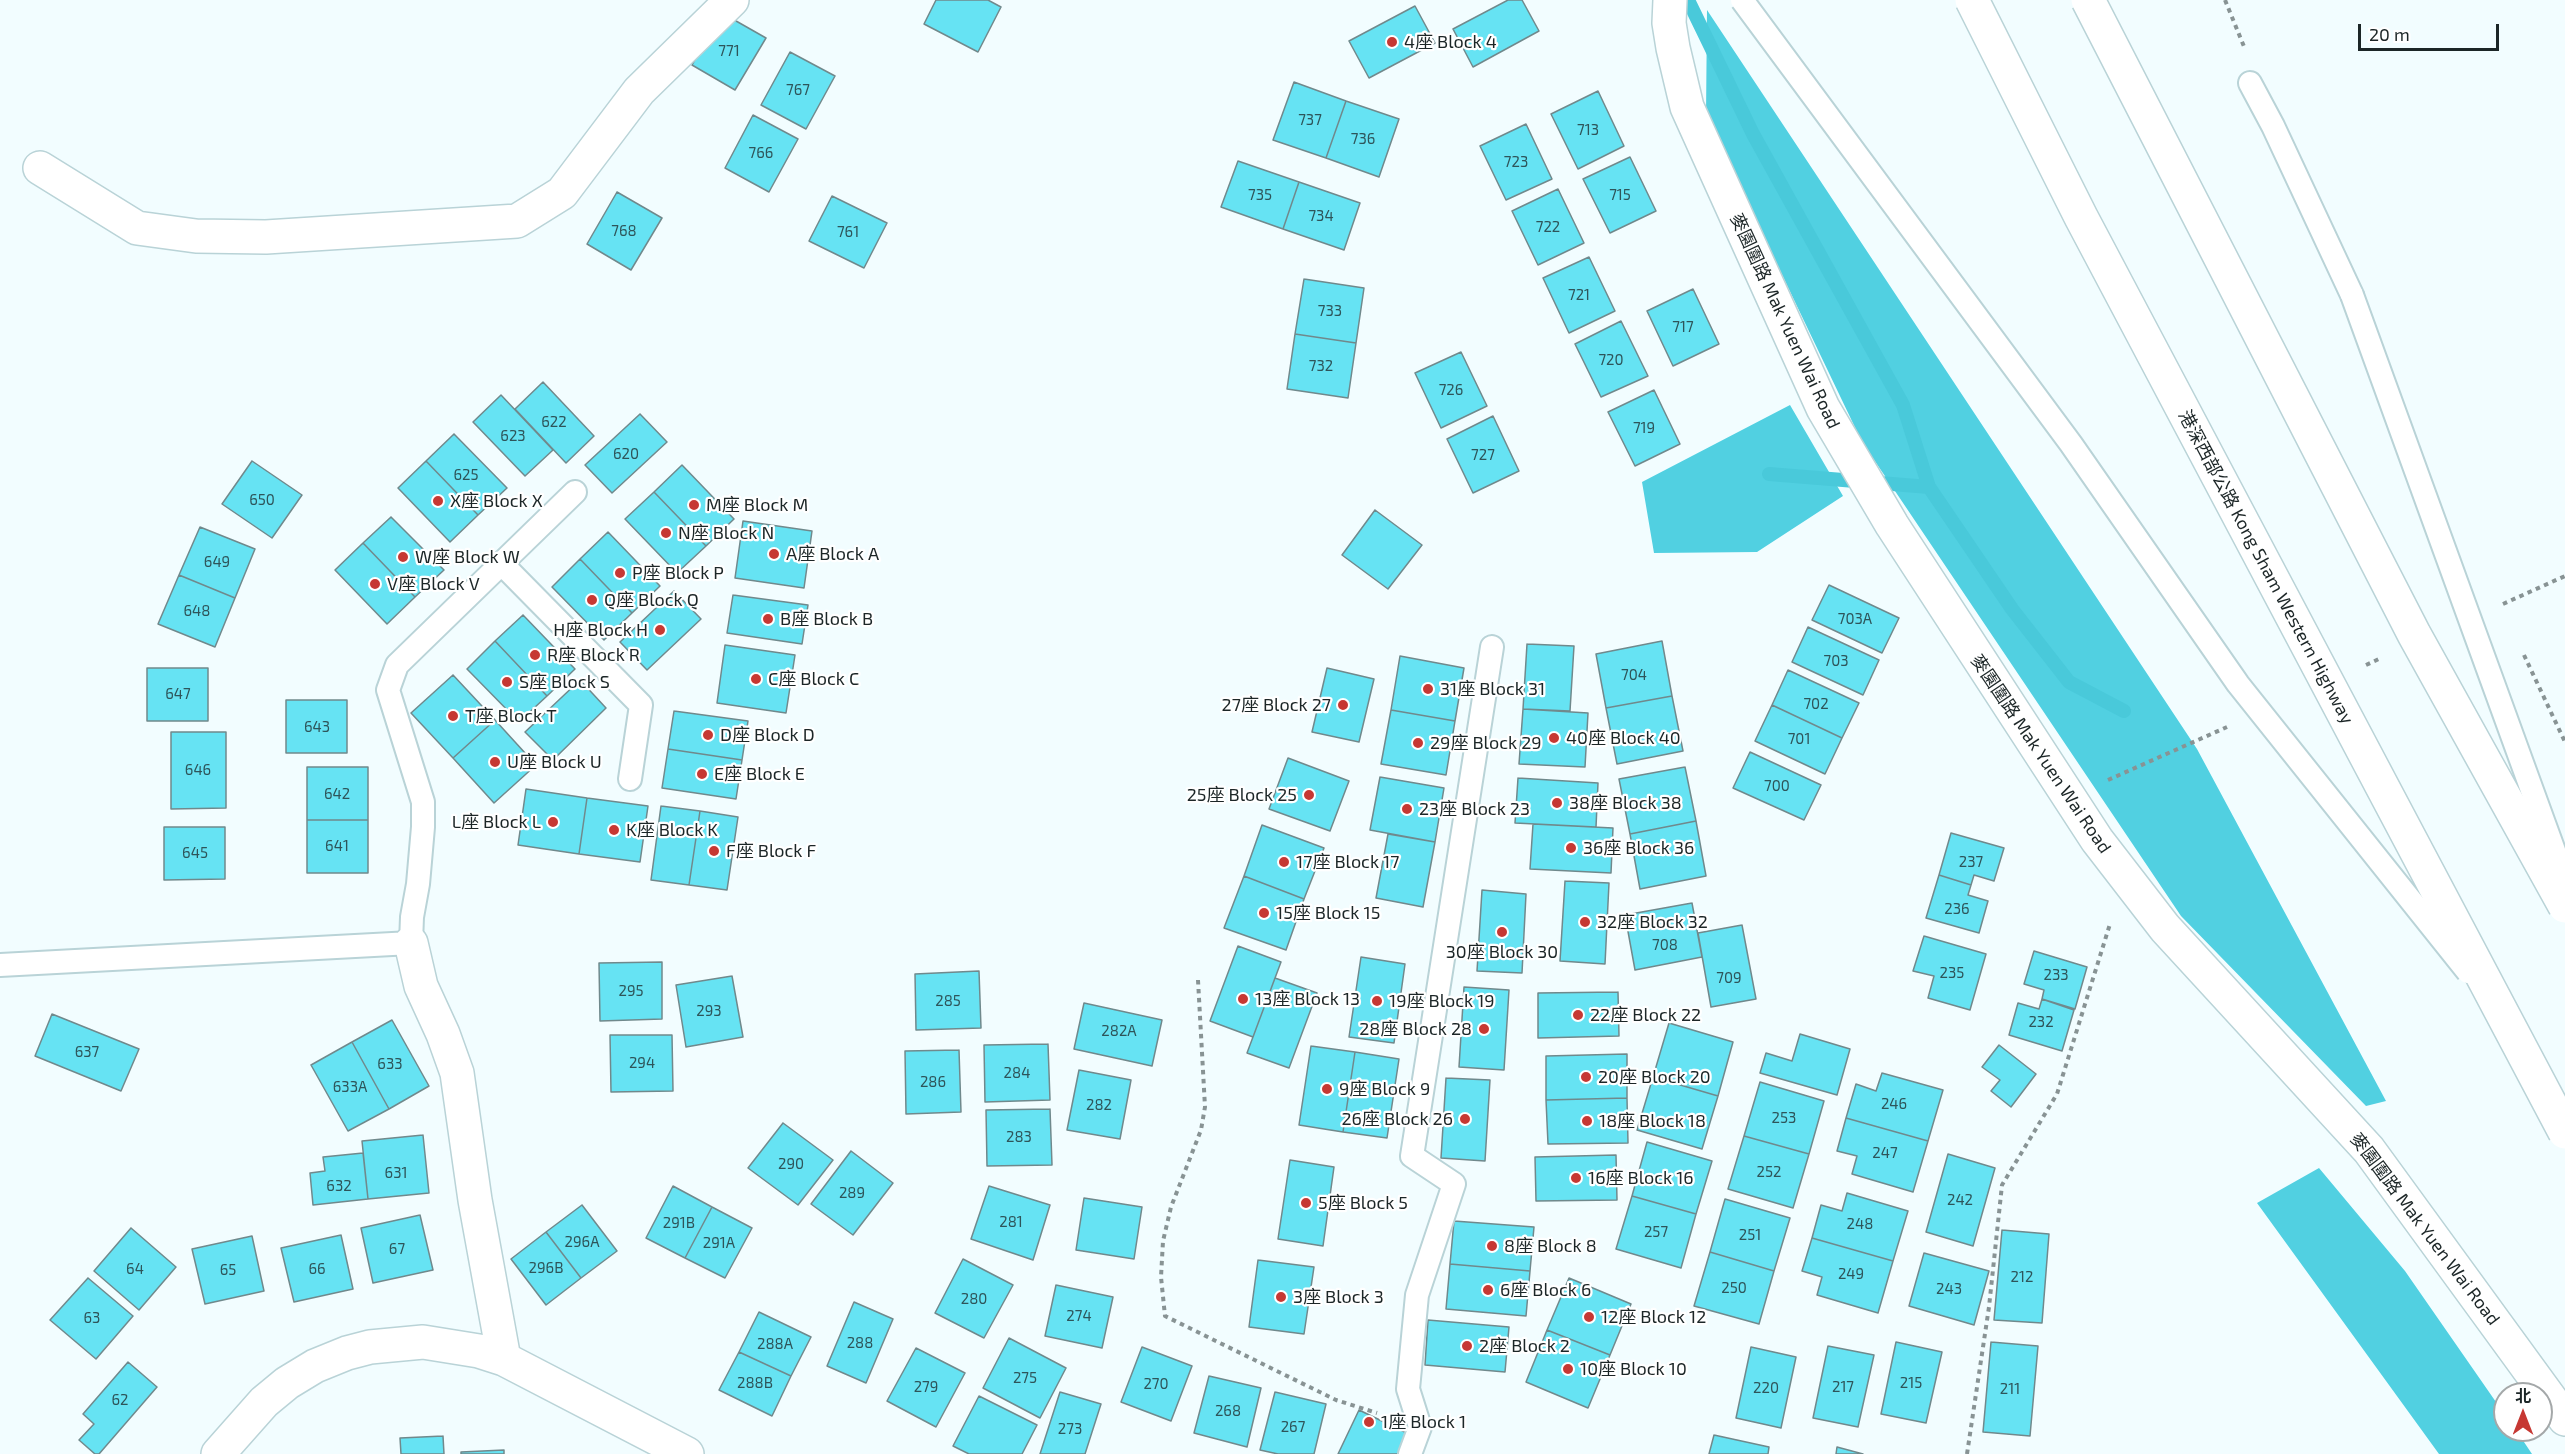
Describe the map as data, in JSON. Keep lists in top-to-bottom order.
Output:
{
  "streets": {
    "main road": ["麥園圍路 Mak Yuen Wai Road", "港深西部公路 Kong Sham Western Highway"]
  },
  "places": [
    "4座 Block 4",
    "X座 Block X",
    "M座 Block M",
    "N座 Block N",
    "A座 Block A",
    "W座 Block W",
    "P座 Block P",
    "V座 Block V",
    "Q座 Block Q",
    "B座 Block B",
    "H座 Block H",
    "R座 Block R",
    "C座 Block C",
    "S座 Block S",
    "31座 Block 31",
    "27座 Block 27",
    "T座 Block T",
    "D座 Block D",
    "40座 Block 40",
    "29座 Block 29",
    "U座 Block U",
    "E座 Block E",
    "25座 Block 25",
    "38座 Block 38",
    "23座 Block 23",
    "L座 Block L",
    "K座 Block K",
    "36座 Block 36",
    "F座 Block F",
    "17座 Block 17",
    "15座 Block 15",
    "32座 Block 32",
    "30座 Block 30",
    "13座 Block 13",
    "19座 Block 19",
    "22座 Block 22",
    "28座 Block 28",
    "20座 Block 20",
    "9座 Block 9",
    "26座 Block 26",
    "18座 Block 18",
    "16座 Block 16",
    "5座 Block 5",
    "8座 Block 8",
    "6座 Block 6",
    "3座 Block 3",
    "12座 Block 12",
    "2座 Block 2",
    "10座 Block 10",
    "1座 Block 1"
  ],
  "house_numbers": [
    "771",
    "767",
    "737",
    "713",
    "736",
    "766",
    "723",
    "735",
    "715",
    "734",
    "722",
    "768",
    "761",
    "721",
    "733",
    "717",
    "720",
    "732",
    "726",
    "622",
    "719",
    "623",
    "620",
    "727",
    "625",
    "650",
    "649",
    "648",
    "703A",
    "703",
    "704",
    "647",
    "702",
    "643",
    "701",
    "646",
    "700",
    "642",
    "641",
    "645",
    "237",
    "236",
    "708",
    "235",
    "233",
    "709",
    "295",
    "285",
    "293",
    "232",
    "282A",
    "637",
    "294",
    "633",
    "284",
    "286",
    "633A",
    "246",
    "282",
    "253",
    "283",
    "247",
    "290",
    "252",
    "631",
    "632",
    "289",
    "242",
    "281",
    "291B",
    "248",
    "257",
    "251",
    "296A",
    "291A",
    "67",
    "296B",
    "64",
    "66",
    "65",
    "249",
    "212",
    "250",
    "243",
    "280",
    "274",
    "63",
    "288",
    "288A",
    "275",
    "288B",
    "215",
    "270",
    "279",
    "217",
    "220",
    "211",
    "62",
    "268",
    "267",
    "273"
  ],
  "scale_bar": "20 m",
  "north": "top"
}
